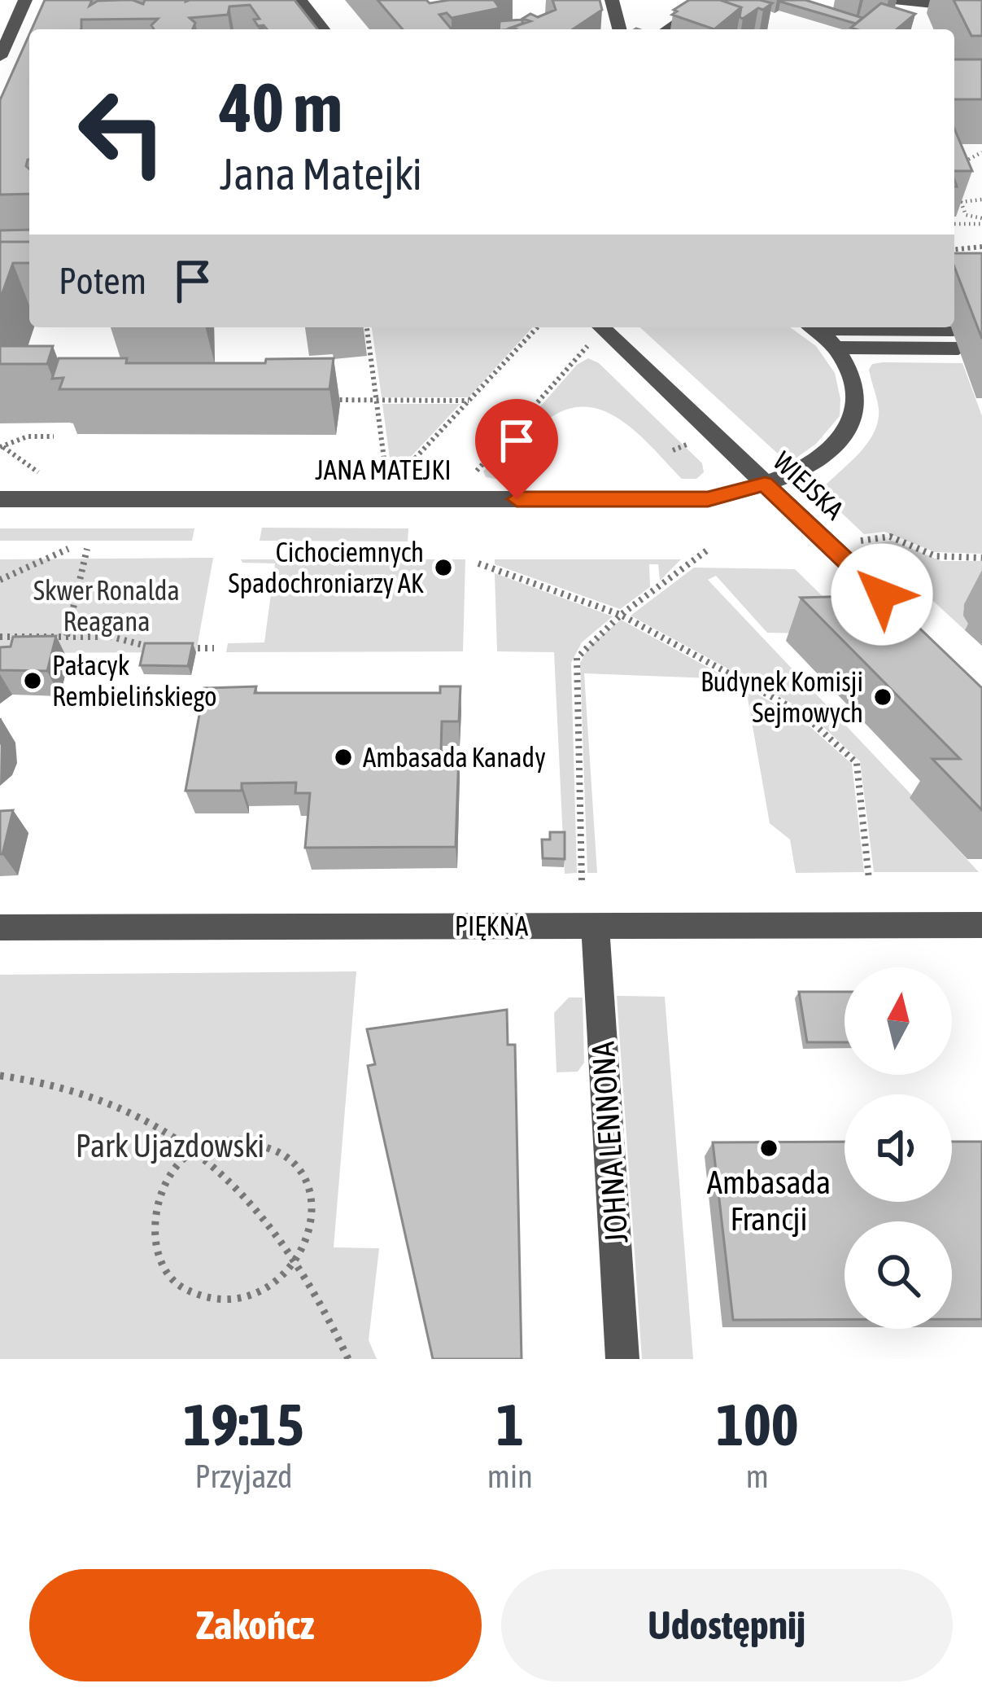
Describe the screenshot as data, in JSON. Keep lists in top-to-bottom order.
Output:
{
  "streets": {
    "street": [
      "JANA MATEJKI",
      "WIEJSKA",
      "PIĘKNA",
      "JOHNA LENNONA"
    ]
  },
  "crossings": [
    ["JANA MATEJKI", "WIEJSKA"],
    ["PIĘKNA", "JOHNA LENNONA"]
  ],
  "parks": ["Skwer Ronalda Reagana", "Park Ujazdowski"],
  "places": [
    "Cichociemnych Spadochroniarzy AK",
    "Pałacyk Rembielińskiego",
    "Budynek Komisji Sejmowych",
    "Ambasada Kanady",
    "Ambasada Francji"
  ],
  "north": "top",
  "page": {
    "turn": ["40 m", "Jana Matejki"],
    "then": "Potem",
    "eta": [
      "19:15",
      "Przyjazd",
      "1",
      "min",
      "100",
      "m"
    ],
    "buttons": ["Zakończ", "Udostępnij"]
  }
}
